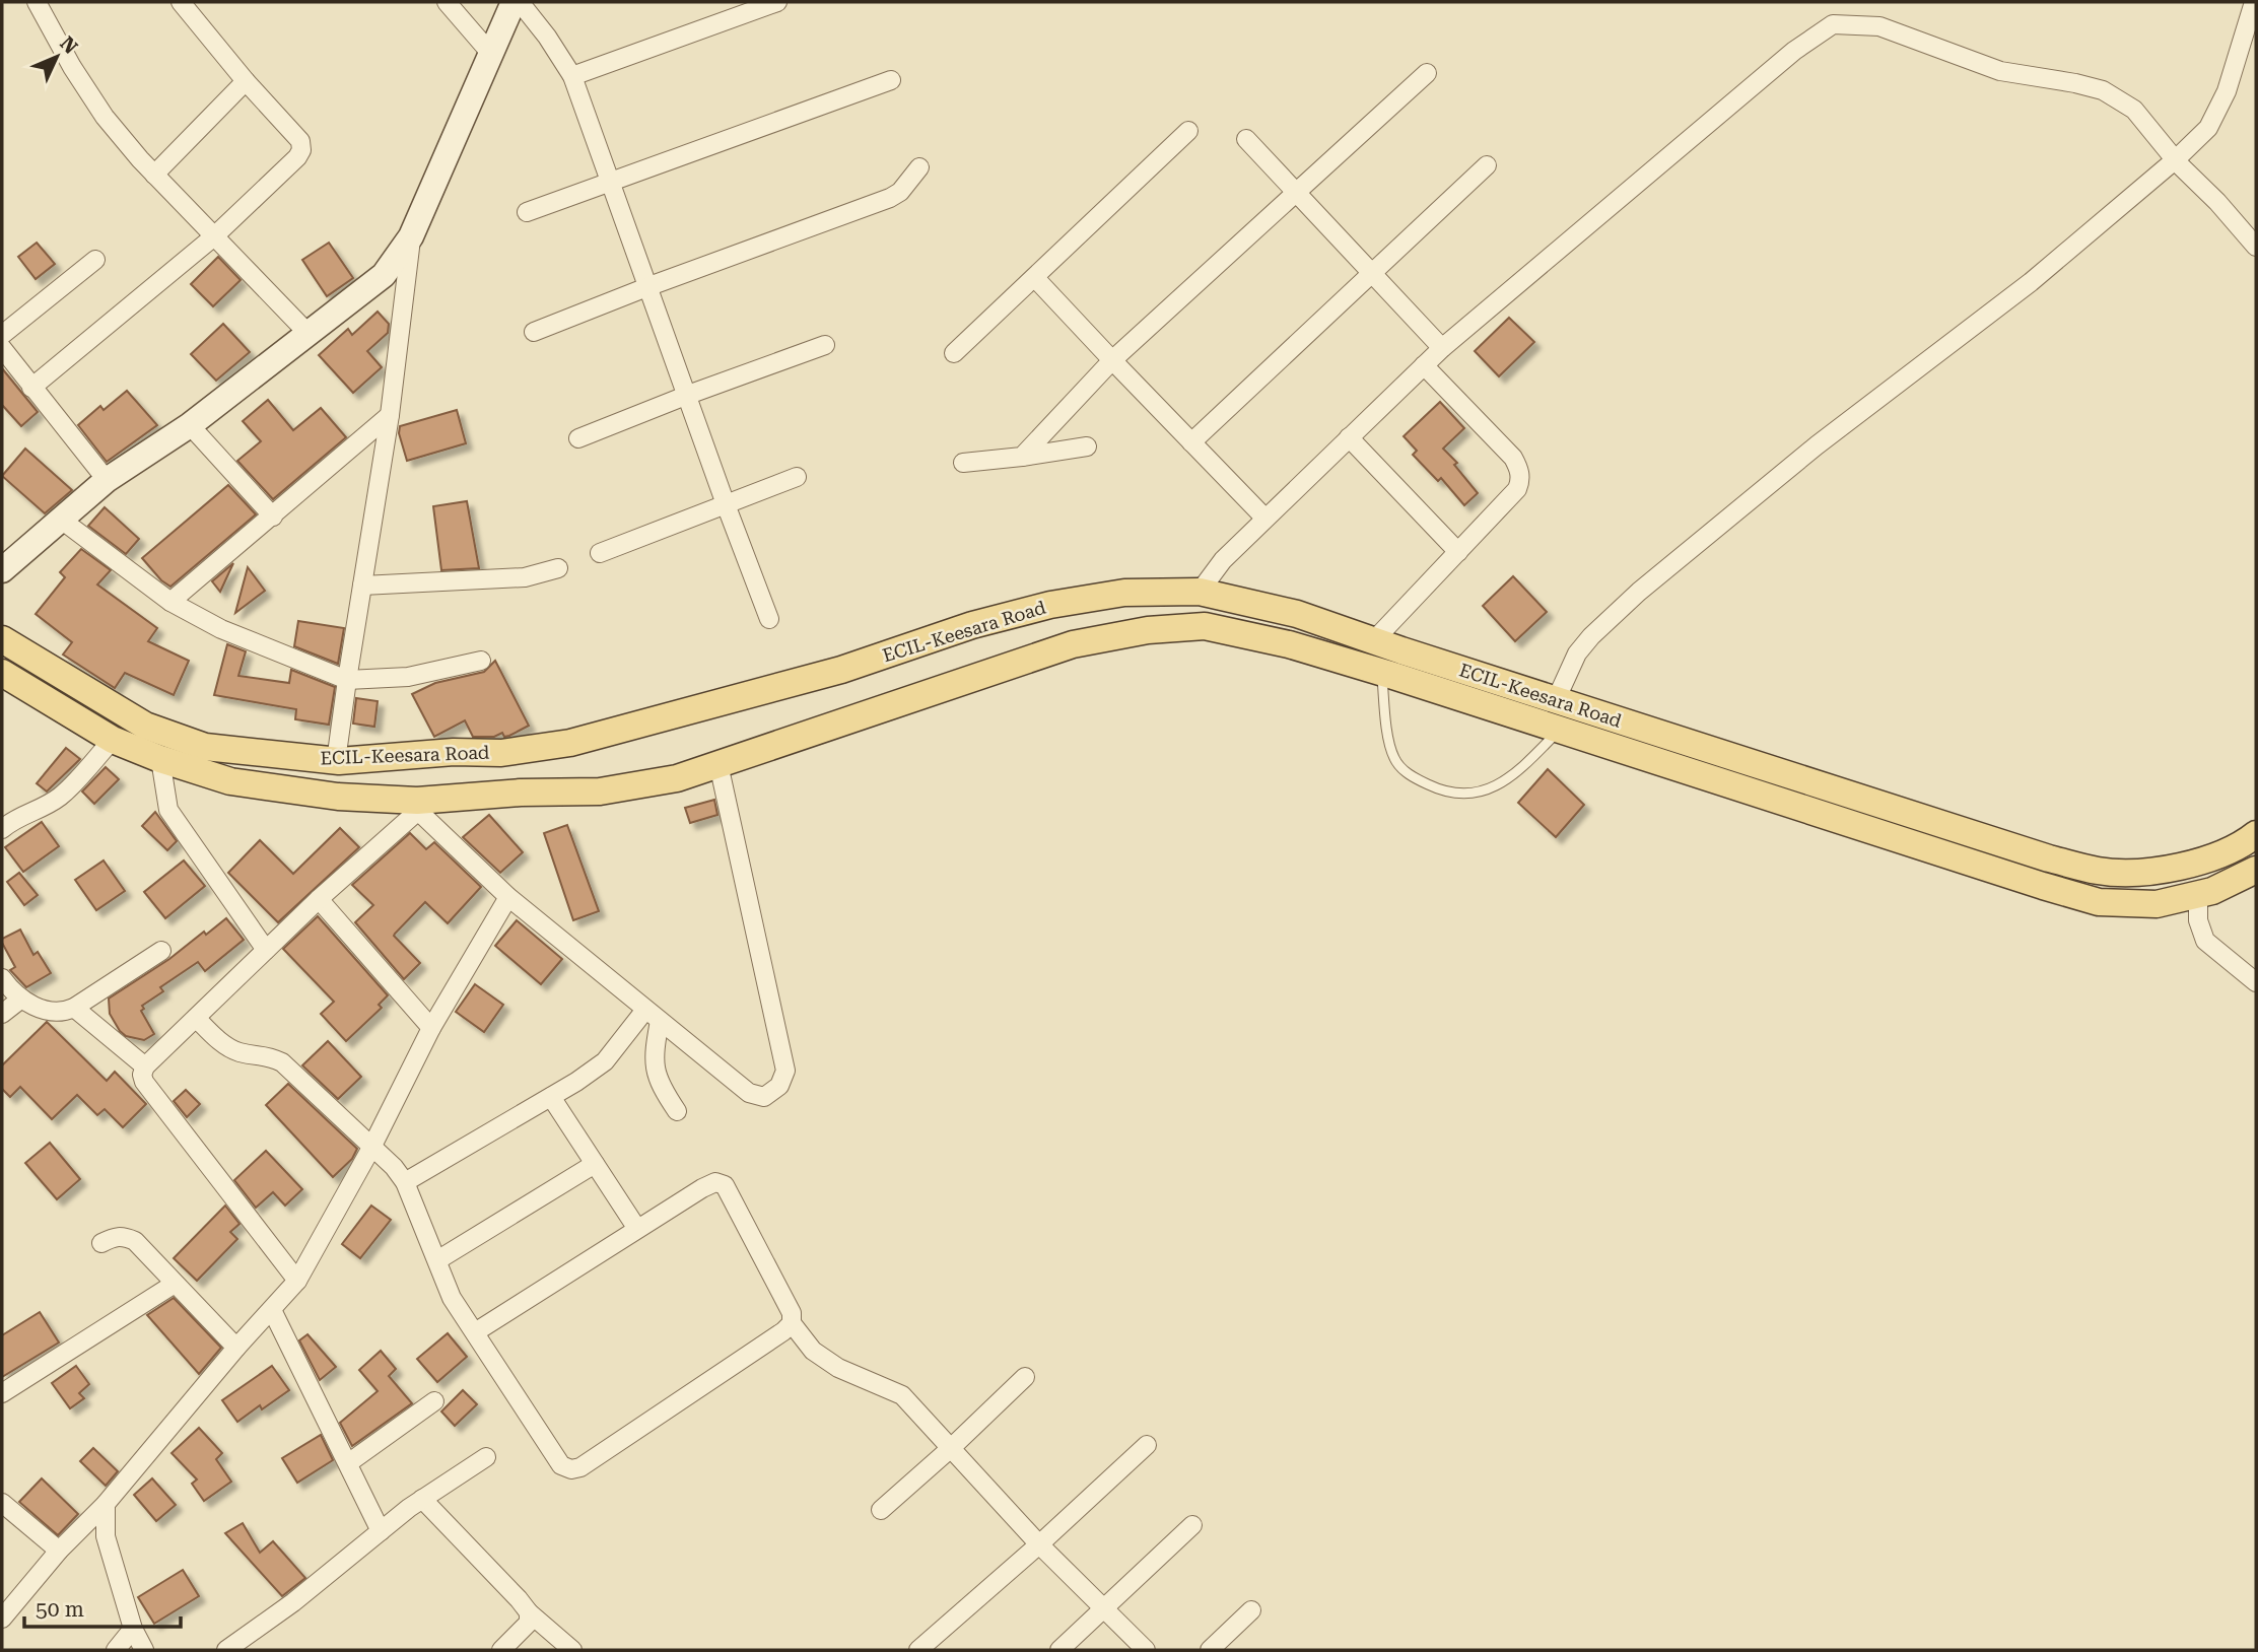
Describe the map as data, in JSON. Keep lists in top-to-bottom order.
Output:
{
  "streets": {
    "main road": ["ECIL-Keesara Road"]
  },
  "scale_bar": "50 m",
  "north": "top right"
}
